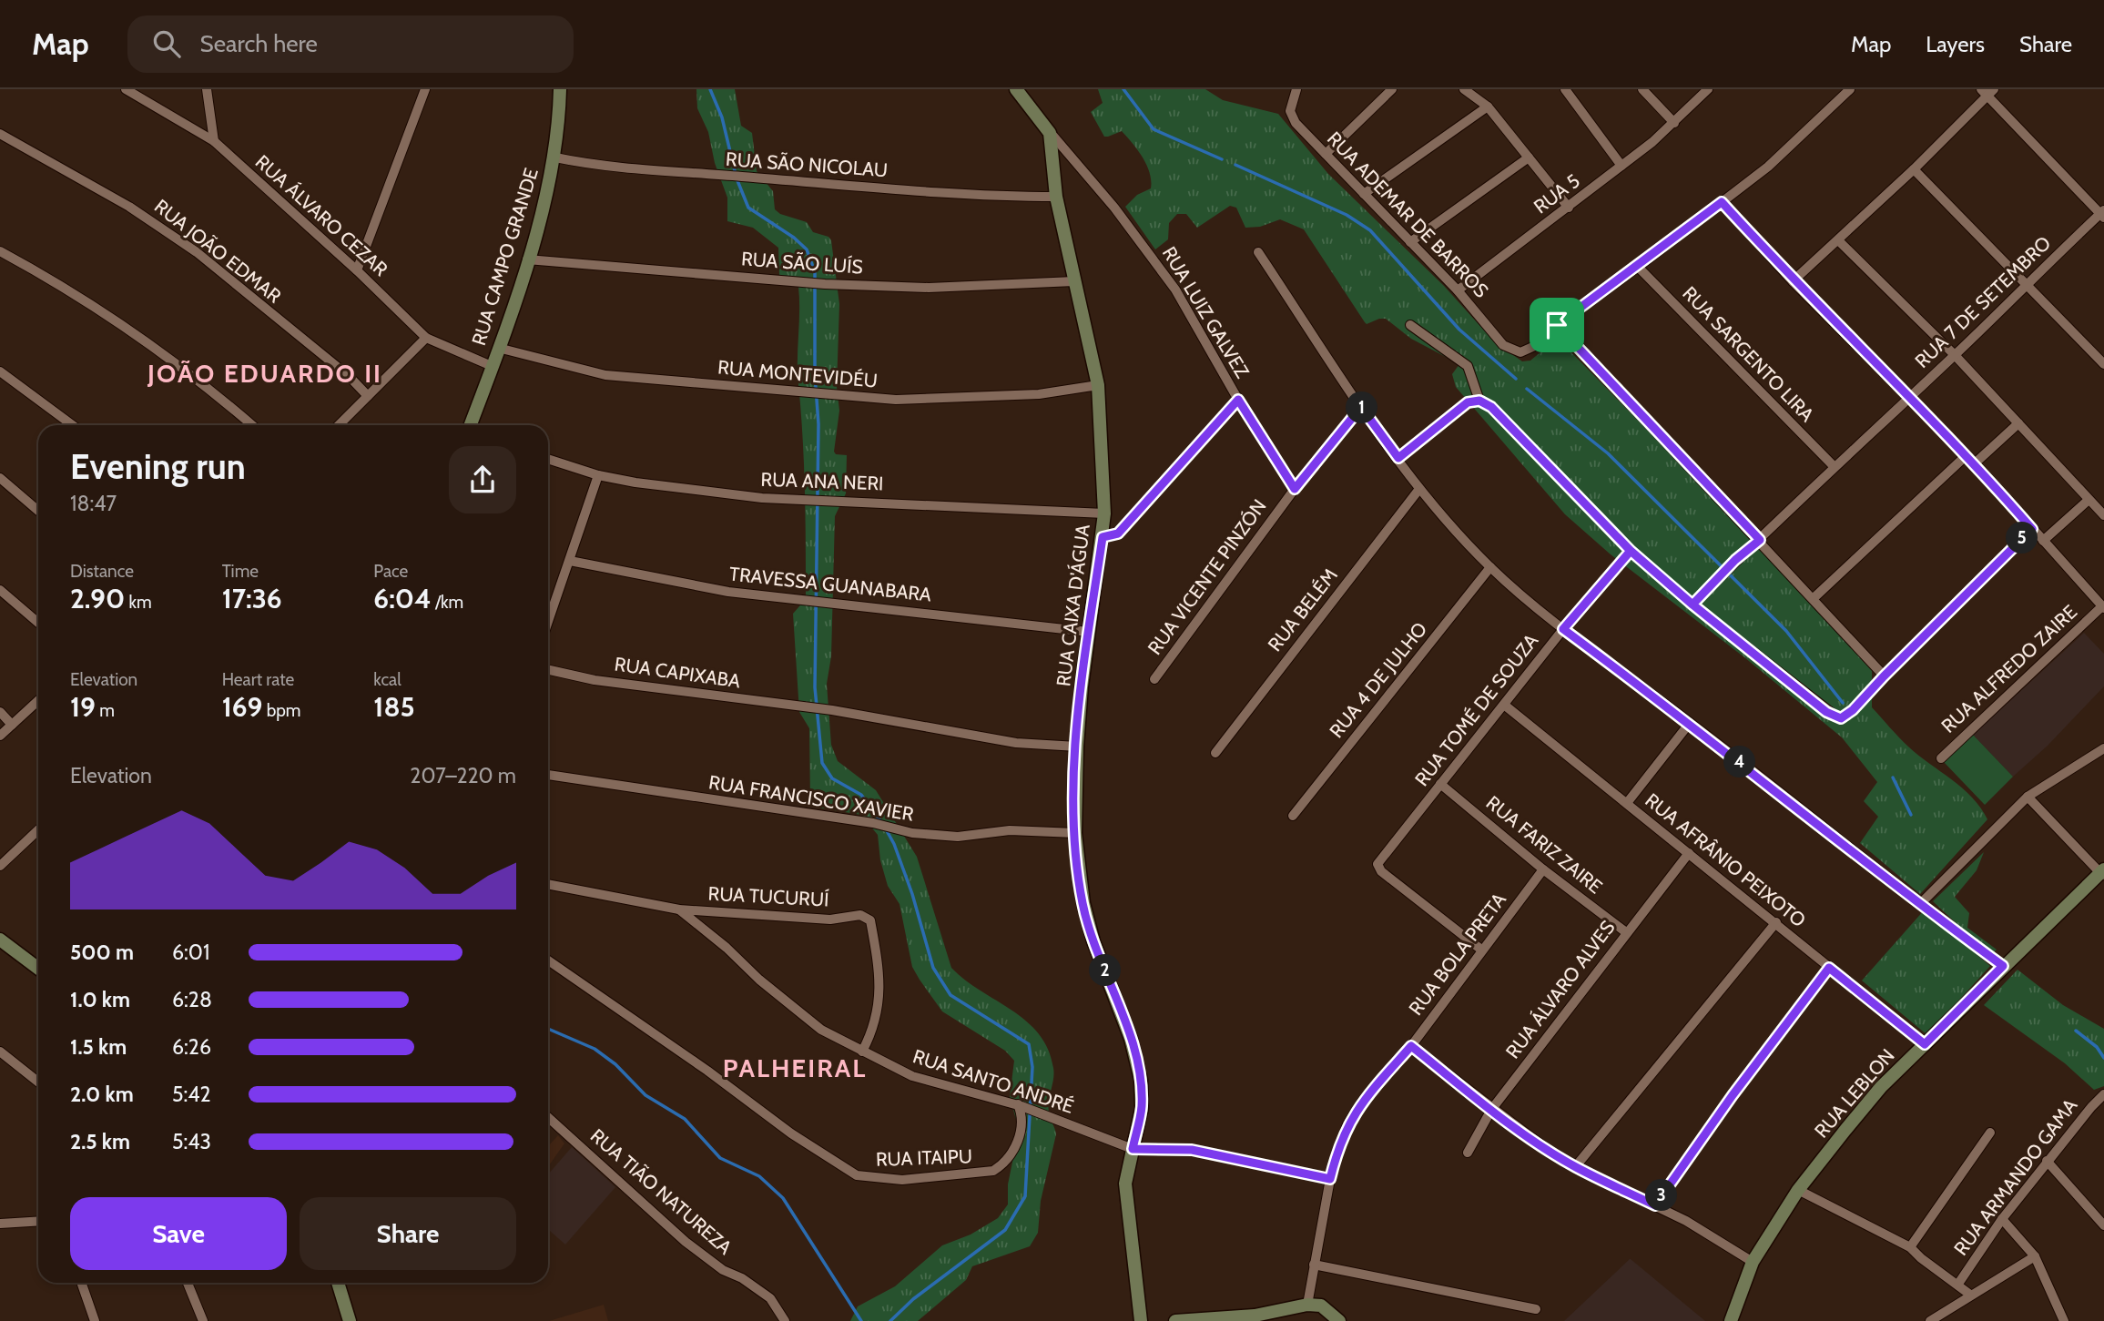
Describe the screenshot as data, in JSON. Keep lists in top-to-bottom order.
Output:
{
  "streets": {
    "street": [
      "RUA SÃO NICOLAU",
      "RUA 5",
      "RUA ADEMAR DE BARROS",
      "RUA ÁLVARO CEZAR",
      "RUA JOÃO EDMAR",
      "RUA CAMPO GRANDE",
      "RUA SÃO LUÍS",
      "RUA 7 DE SETEMBRO",
      "RUA LUIZ GALVEZ",
      "RUA SARGENTO LIRA",
      "RUA MONTEVIDÉU",
      "RUA ANA NERI",
      "RUA VICENTE PINZÓN",
      "TRAVESSA GUANABARA",
      "RUA CAIXA D'ÁGUA",
      "RUA BELÉM",
      "RUA ALFREDO ZAIRE",
      "RUA CAPIXABA",
      "RUA 4 DE JULHO",
      "RUA TOMÉ DE SOUZA",
      "RUA FRANCISCO XAVIER",
      "RUA FARIZ ZAIRE",
      "RUA AFRÂNIO PEIXOTO",
      "RUA TUCURUÍ",
      "RUA BOLA PRETA",
      "RUA ÁLVARO ALVES",
      "RUA SANTO ANDRÉ",
      "RUA LEBLON",
      "RUA ITAIPU",
      "RUA ARMANDO GAMA",
      "RUA TIÃO NATUREZA"
    ]
  },
  "crossings": [
    ["RUA SÃO NICOLAU", "RUA CAMPO GRANDE"],
    ["RUA SÃO NICOLAU", "RUA CAIXA D'ÁGUA"],
    ["RUA 5", "RUA ADEMAR DE BARROS"],
    ["RUA ÁLVARO CEZAR", "RUA CAMPO GRANDE"],
    ["RUA CAMPO GRANDE", "RUA SÃO LUÍS"],
    ["RUA CAMPO GRANDE", "RUA MONTEVIDÉU"],
    ["RUA SÃO LUÍS", "RUA CAIXA D'ÁGUA"],
    ["RUA 7 DE SETEMBRO", "RUA SARGENTO LIRA"],
    ["RUA LUIZ GALVEZ", "RUA VICENTE PINZÓN"],
    ["RUA LUIZ GALVEZ", "RUA CAIXA D'ÁGUA"],
    ["RUA MONTEVIDÉU", "RUA CAIXA D'ÁGUA"],
    ["RUA ANA NERI", "RUA CAIXA D'ÁGUA"],
    ["TRAVESSA GUANABARA", "RUA CAIXA D'ÁGUA"],
    ["RUA CAIXA D'ÁGUA", "RUA CAPIXABA"],
    ["RUA CAIXA D'ÁGUA", "RUA FRANCISCO XAVIER"],
    ["RUA CAIXA D'ÁGUA", "RUA SANTO ANDRÉ"],
    ["RUA TOMÉ DE SOUZA", "RUA FARIZ ZAIRE"],
    ["RUA TOMÉ DE SOUZA", "RUA AFRÂNIO PEIXOTO"],
    ["RUA TOMÉ DE SOUZA", "RUA BOLA PRETA"],
    ["RUA FARIZ ZAIRE", "RUA BOLA PRETA"],
    ["RUA FARIZ ZAIRE", "RUA ÁLVARO ALVES"],
    ["RUA AFRÂNIO PEIXOTO", "RUA ÁLVARO ALVES"],
    ["RUA AFRÂNIO PEIXOTO", "RUA LEBLON"],
    ["RUA TUCURUÍ", "RUA SANTO ANDRÉ"],
    ["RUA BOLA PRETA", "RUA SANTO ANDRÉ"],
    ["RUA SANTO ANDRÉ", "RUA ITAIPU"]
  ],
  "districts": ["JOÃO EDUARDO II", "PALHEIRAL"],
  "page": {
    "header": "Map",
    "search": "Search here",
    "nav": ["Map", "Layers", "Share"],
    "pins": [
      "1",
      "5",
      "4",
      "2",
      "3"
    ],
    "heading": ["Evening run", "18:47"],
    "stats": [
      ["Distance", "2.90 km"],
      ["Time", "17:36"],
      ["Pace", "6:04 /km"],
      ["Elevation", "19 m"],
      ["Heart rate", "169 bpm"],
      ["kcal", "185"]
    ],
    "chart": ["Elevation", "207–220 m"],
    "list": [
      {
        "name": "500 m",
        "note": "6:01"
      },
      {
        "name": "1.0 km",
        "note": "6:28"
      },
      {
        "name": "1.5 km",
        "note": "6:26"
      },
      {
        "name": "2.0 km",
        "note": "5:42"
      },
      {
        "name": "2.5 km",
        "note": "5:43"
      }
    ],
    "buttons": ["Save", "Share"]
  }
}
